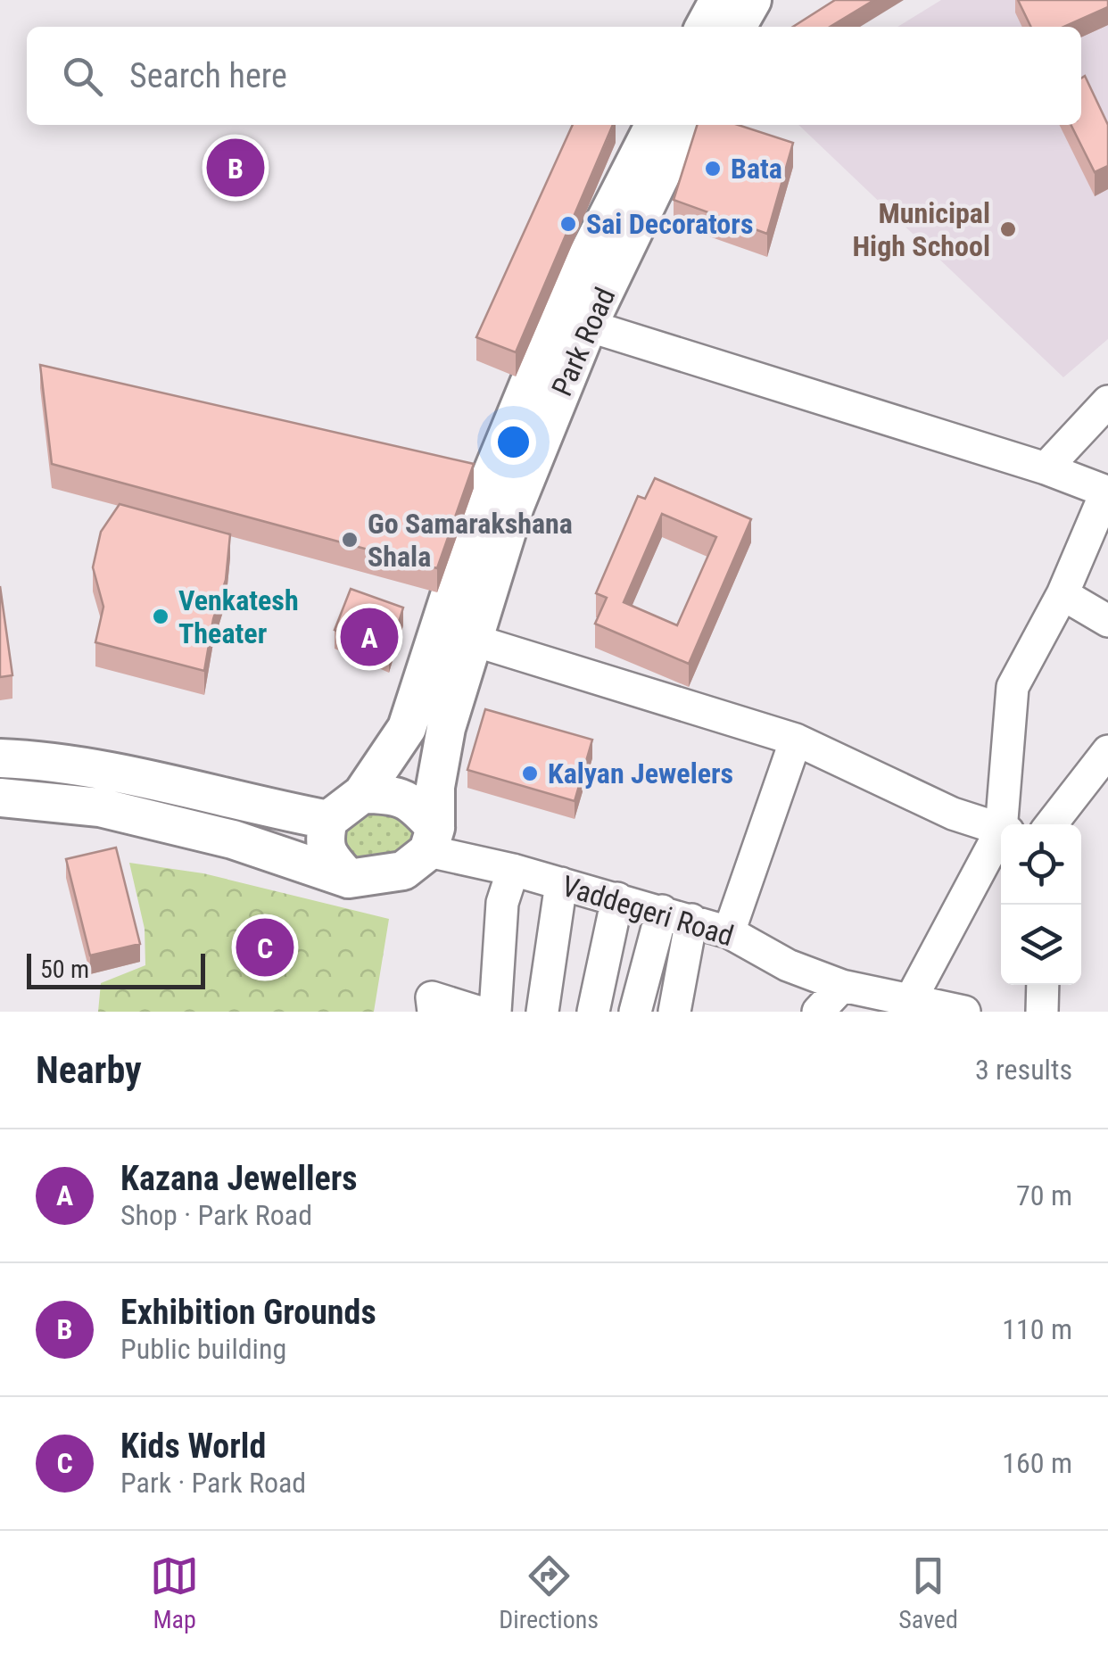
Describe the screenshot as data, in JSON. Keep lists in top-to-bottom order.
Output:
{
  "streets": {
    "main road": ["Park Road"],
    "street": ["Vaddegeri Road"]
  },
  "crossings": [
    ["Park Road", "Vaddegeri Road"]
  ],
  "places": [
    "Bata",
    "Sai Decorators",
    "Municipal High School",
    "Go Samarakshana Shala",
    "Venkatesh Theater",
    "Kalyan Jewelers"
  ],
  "scale_bar": "50 m",
  "page": {
    "search": "Search here",
    "pins": ["B", "A", "C"],
    "scale": "50 m",
    "heading": ["Nearby", "3 results"],
    "list": [
      {
        "mark": "A",
        "name": "Kazana Jewellers",
        "note": "Shop · Park Road",
        "value": "70 m"
      },
      {
        "mark": "B",
        "name": "Exhibition Grounds",
        "note": "Public building",
        "value": "110 m"
      },
      {
        "mark": "C",
        "name": "Kids World",
        "note": "Park · Park Road",
        "value": "160 m"
      }
    ],
    "nav": ["Map", "Directions", "Saved"]
  }
}
